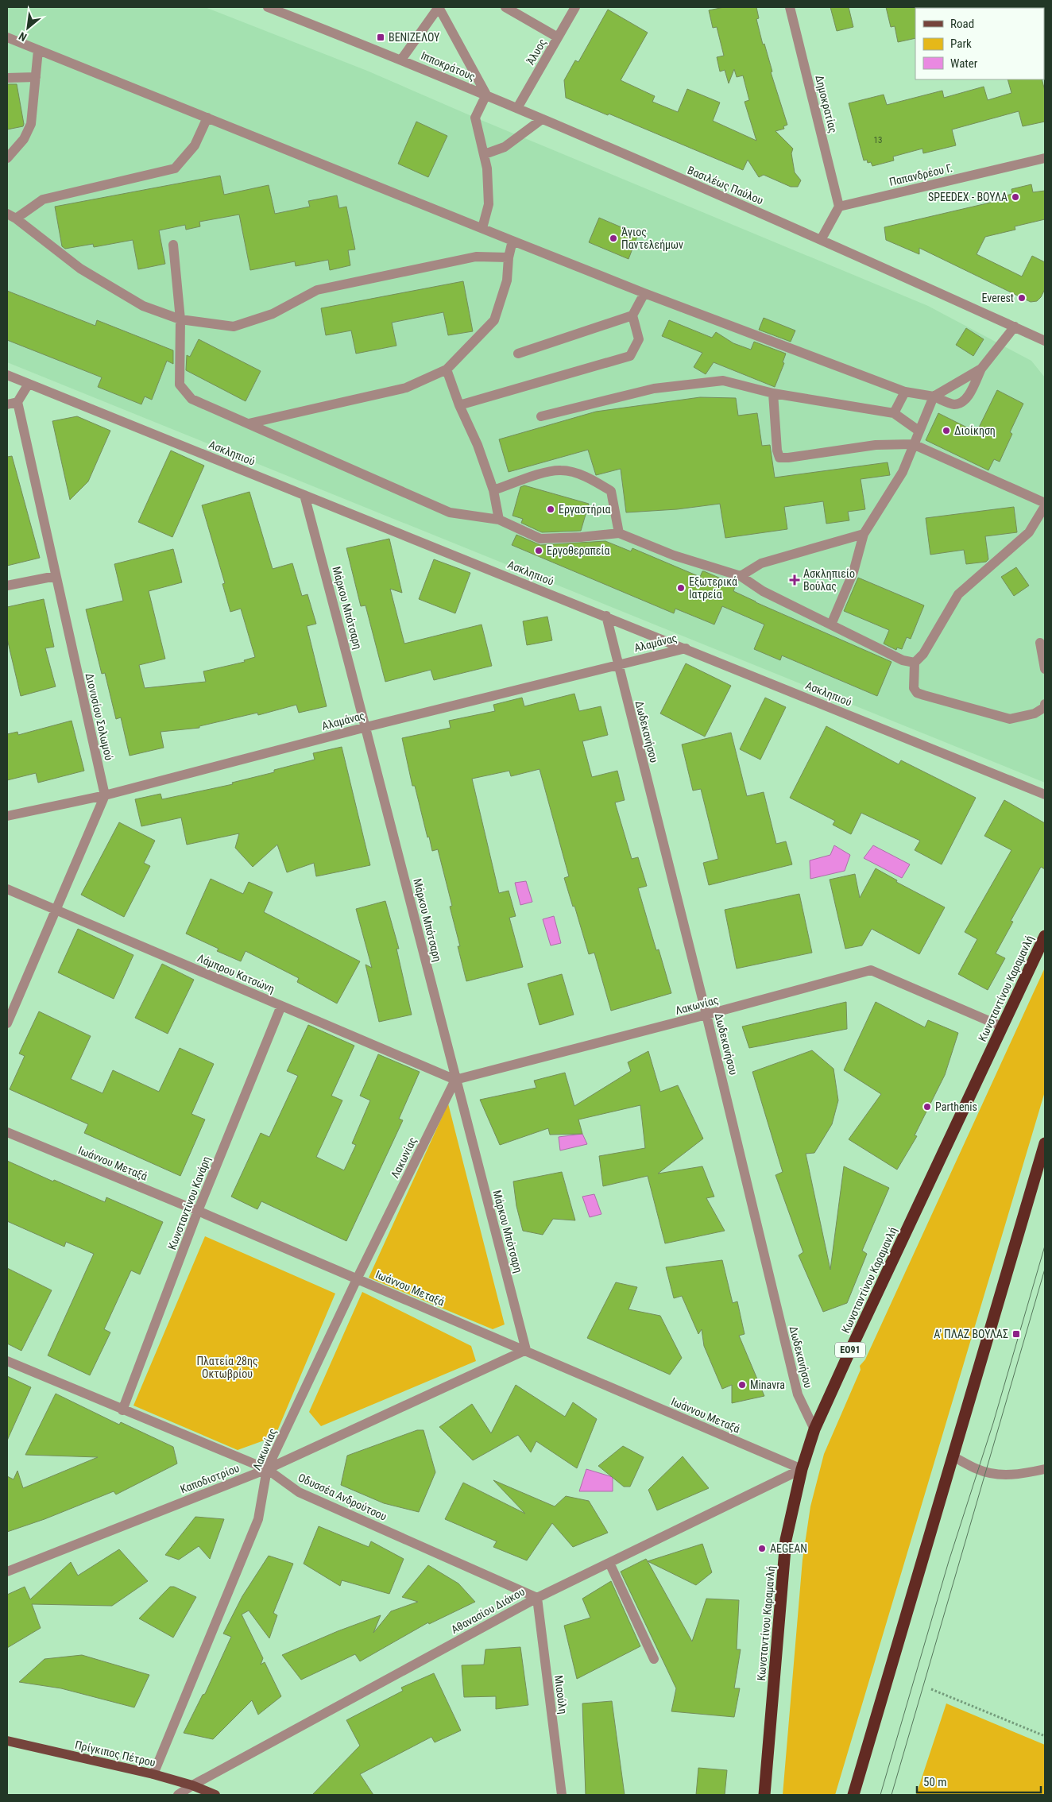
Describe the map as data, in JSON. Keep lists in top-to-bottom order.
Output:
{
  "streets": {
    "highway": ["Κωνσταντίνου Καραμανλή", "ΕΟ91"],
    "main road": ["Πρίγκιπος Πέτρου"],
    "street": [
      "Άλυος",
      "Ιπποκράτους",
      "Δημοκρατίας",
      "Παπανδρέου Γ.",
      "Βασιλέως Παύλου",
      "Ασκληπιού",
      "Μάρκου Μπότσαρη",
      "Αλαμάνας",
      "Διονυσίου Σολωμού",
      "Δωδεκανήσου",
      "Λάμπρου Κατσώνη",
      "Λακωνίας",
      "Ιωάννου Μεταξά",
      "Κωνσταντίνου Κανάρη",
      "Καποδιστρίου",
      "Οδυσσέα Ανδρούτσου",
      "Αθανασίου Διάκου",
      "Μιαούλη"
    ]
  },
  "crossings": [
    ["Άλυος", "Βασιλέως Παύλου"],
    ["Ιπποκράτους", "Βασιλέως Παύλου"],
    ["Δημοκρατίας", "Παπανδρέου Γ."],
    ["Ασκληπιού", "Μάρκου Μπότσαρη"],
    ["Ασκληπιού", "Αλαμάνας"],
    ["Ασκληπιού", "Δωδεκανήσου"],
    ["Μάρκου Μπότσαρη", "Αλαμάνας"],
    ["Μάρκου Μπότσαρη", "Λάμπρου Κατσώνη"],
    ["Μάρκου Μπότσαρη", "Λακωνίας"],
    ["Μάρκου Μπότσαρη", "Ιωάννου Μεταξά"],
    ["Μάρκου Μπότσαρη", "Καποδιστρίου"],
    ["Αλαμάνας", "Διονυσίου Σολωμού"],
    ["Αλαμάνας", "Δωδεκανήσου"],
    ["Δωδεκανήσου", "Κωνσταντίνου Καραμανλή"],
    ["Δωδεκανήσου", "Λακωνίας"],
    ["Λάμπρου Κατσώνη", "Λακωνίας"],
    ["Λάμπρου Κατσώνη", "Κωνσταντίνου Κανάρη"],
    ["Κωνσταντίνου Καραμανλή", "Λακωνίας"],
    ["Κωνσταντίνου Καραμανλή", "Ιωάννου Μεταξά"],
    ["Κωνσταντίνου Καραμανλή", "Αθανασίου Διάκου"],
    ["Λακωνίας", "Ιωάννου Μεταξά"],
    ["Λακωνίας", "Καποδιστρίου"],
    ["Λακωνίας", "Οδυσσέα Ανδρούτσου"],
    ["Λακωνίας", "Πρίγκιπος Πέτρου"],
    ["Ιωάννου Μεταξά", "Κωνσταντίνου Κανάρη"],
    ["Ιωάννου Μεταξά", "Καποδιστρίου"],
    ["Ιωάννου Μεταξά", "Αθανασίου Διάκου"],
    ["Κωνσταντίνου Κανάρη", "Οδυσσέα Ανδρούτσου"],
    ["Καποδιστρίου", "Οδυσσέα Ανδρούτσου"],
    ["Οδυσσέα Ανδρούτσου", "Αθανασίου Διάκου"],
    ["Οδυσσέα Ανδρούτσου", "Μιαούλη"],
    ["Αθανασίου Διάκου", "Μιαούλη"],
    ["Αθανασίου Διάκου", "Πρίγκιπος Πέτρου"]
  ],
  "parks": ["Πλατεία 28ης Οκτωβρίου"],
  "places": {
    "transit": ["ΒΕΝΙΖΕΛΟΥ", "Α' ΠΛΑΖ ΒΟΥΛΑΣ"],
    "other": [
      "SPEEDEX - ΒΟΥΛΑ",
      "Άγιος Παντελεήμων",
      "Everest",
      "Διοίκηση",
      "Εργαστήρια",
      "Εργοθεραπεία",
      "Εξωτερικά Ιατρεία",
      "Parthenis",
      "Minavra",
      "AEGEAN"
    ],
    "health": ["Ασκληπιείο Βούλας"]
  },
  "house_numbers": ["13"],
  "legend": ["Road", "Park", "Water"],
  "scale_bar": "50 m",
  "north": "bottom left"
}
